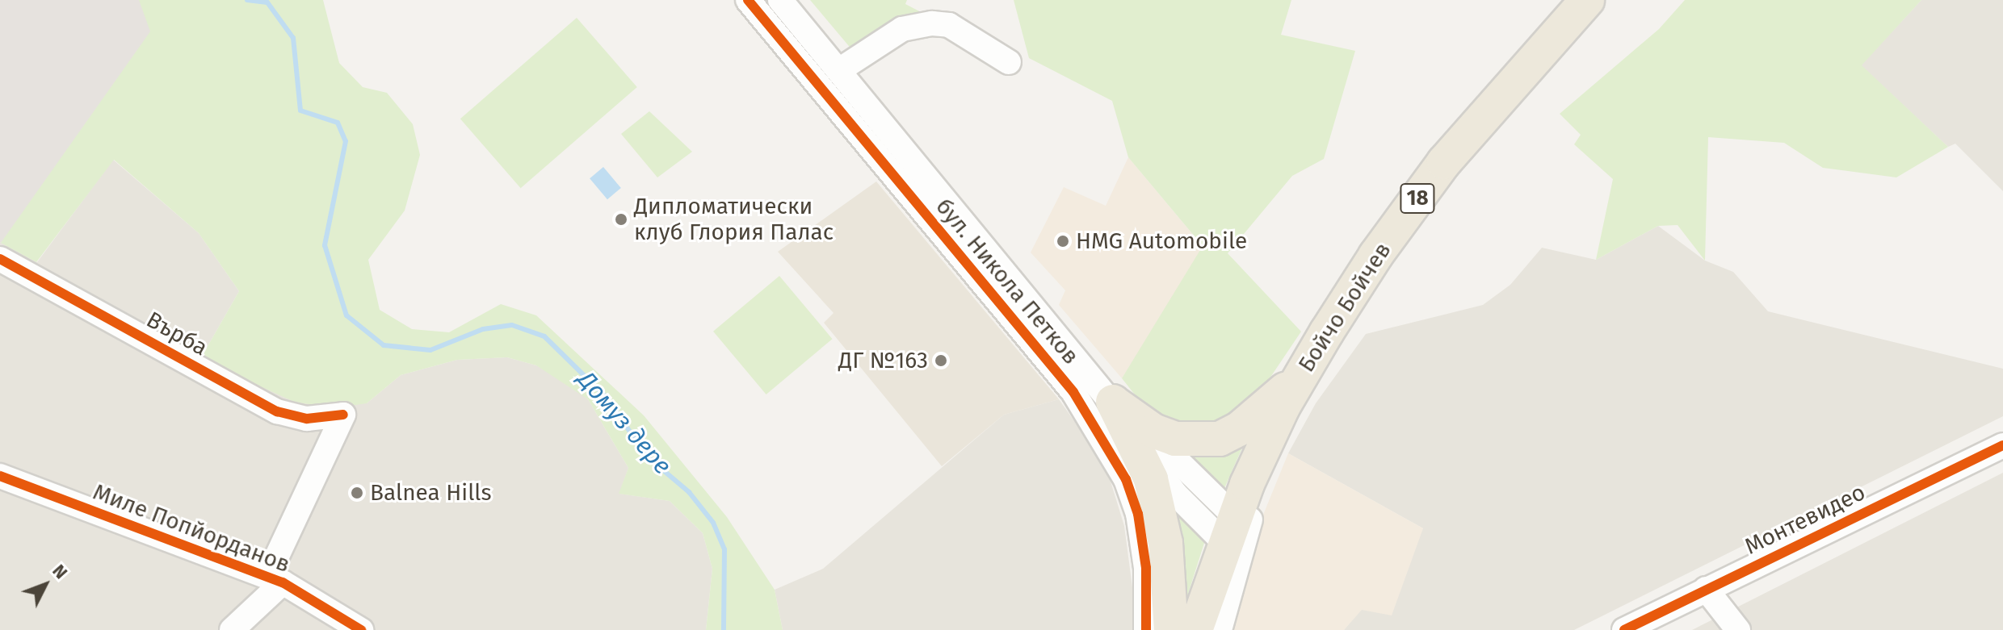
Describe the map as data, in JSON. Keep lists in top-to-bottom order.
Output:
{
  "streets": {
    "highway": ["18", "Бойчо Бойчев"],
    "street": [
      "бул. Никола Петков",
      "Върба",
      "Монтевидео",
      "Миле Попйорданов"
    ]
  },
  "crossings": [
    ["18", "бул. Никола Петков"],
    ["18", "Бойчо Бойчев"],
    ["бул. Никола Петков", "Бойчо Бойчев"],
    ["Върба", "Миле Попйорданов"]
  ],
  "water": ["Домуз дере"],
  "places": [
    "Дипломатически клуб Глория Палас",
    "HMG Automobile",
    "ДГ №163",
    "Balnea Hills"
  ],
  "north": "top right"
}
